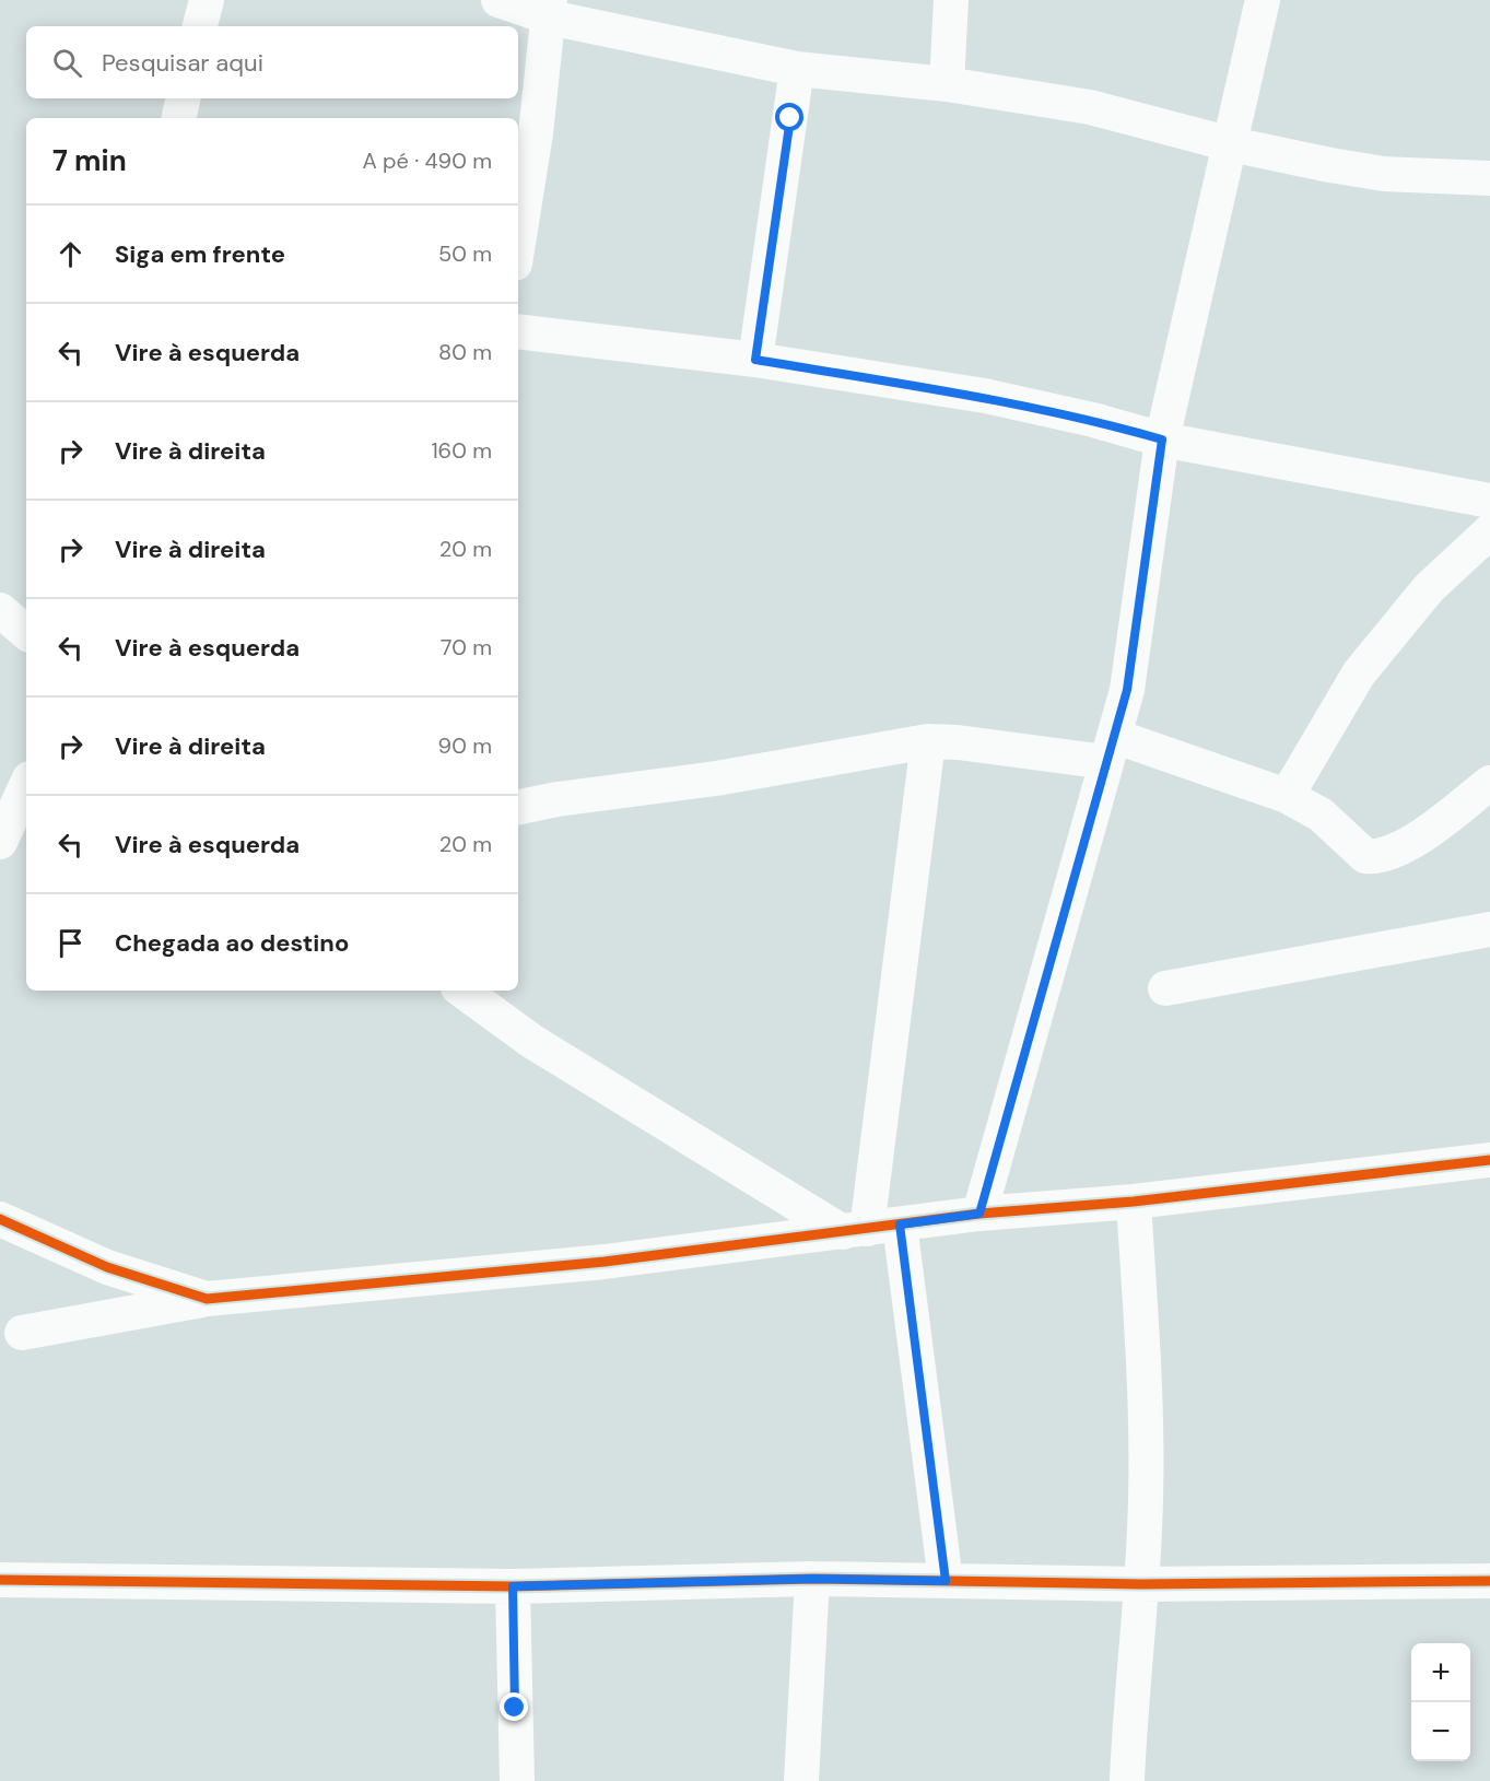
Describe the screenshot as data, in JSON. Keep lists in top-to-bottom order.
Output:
{
  "page": {
    "search": "Pesquisar aqui",
    "heading": ["7 min", "A pé · 490 m"],
    "list": [
      ["Siga em frente", "50 m"],
      ["Vire à esquerda", "80 m"],
      ["Vire à direita", "160 m"],
      ["Vire à direita", "20 m"],
      ["Vire à esquerda", "70 m"],
      ["Vire à direita", "90 m"],
      ["Vire à esquerda", "20 m"],
      "Chegada ao destino"
    ],
    "map_buttons": ["+", "−"]
  }
}
